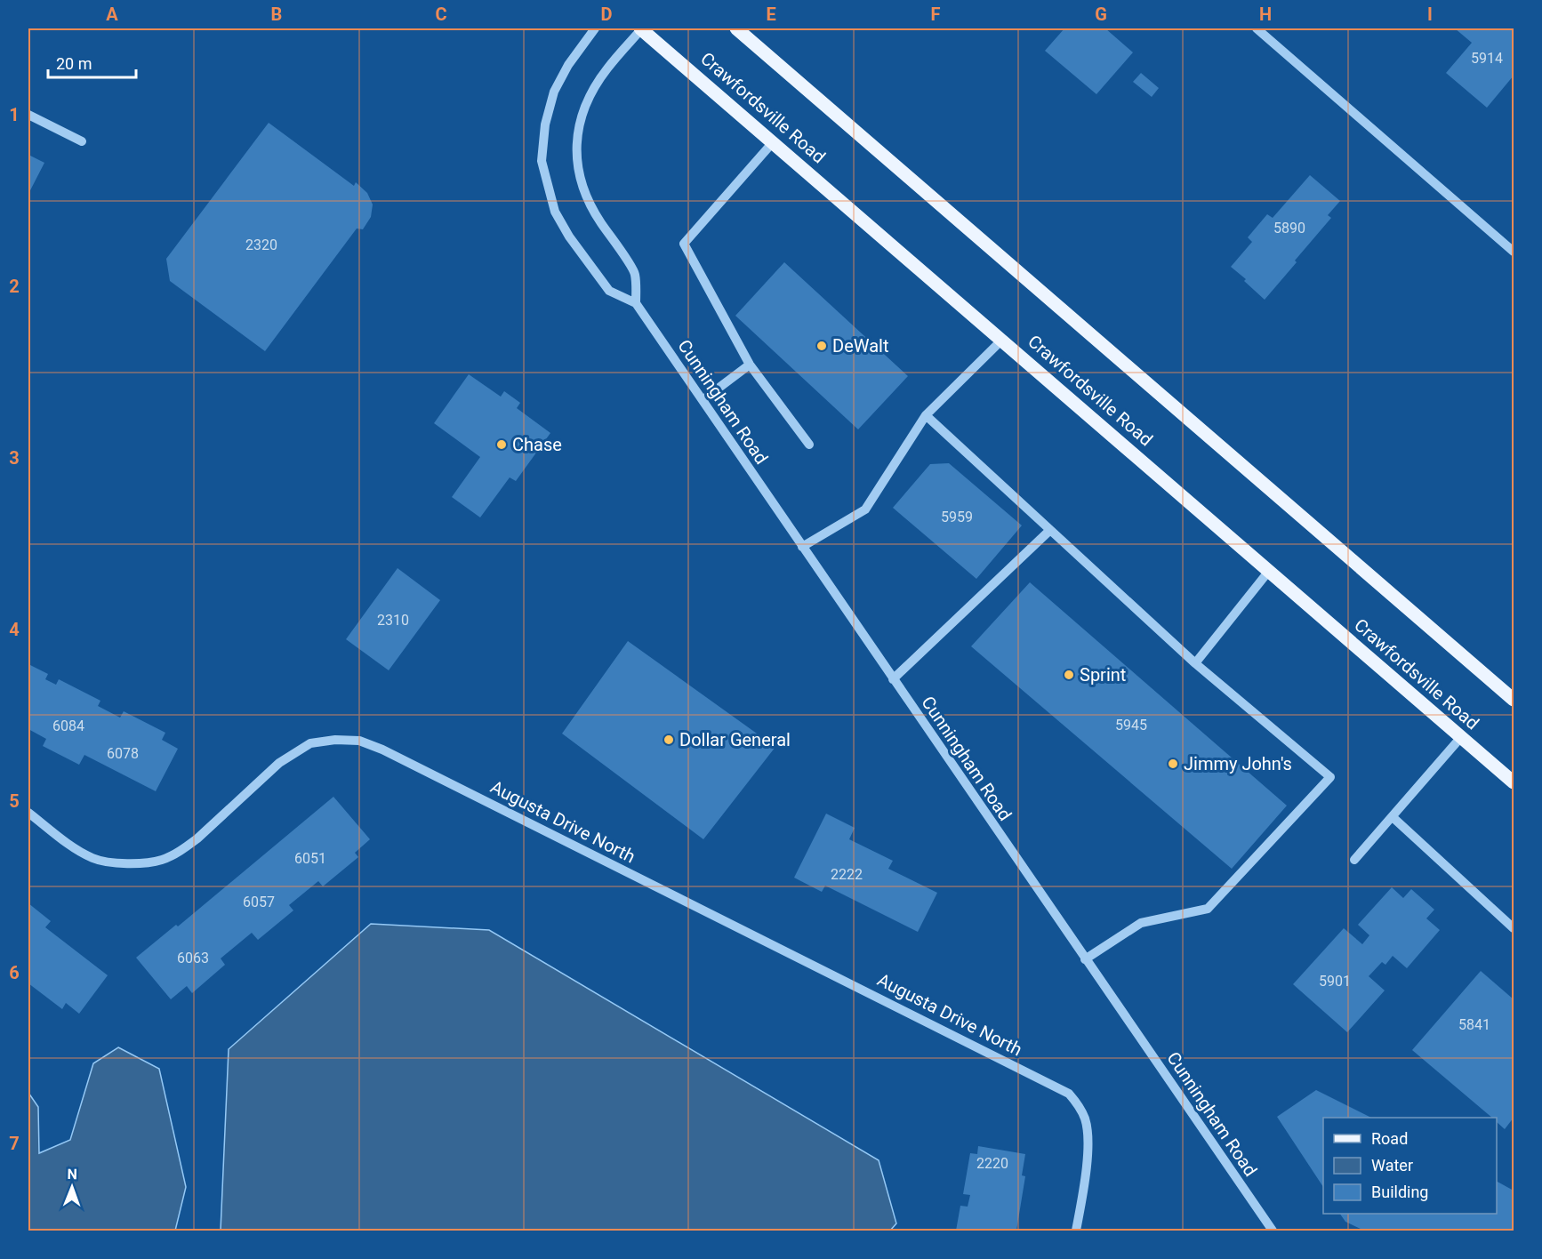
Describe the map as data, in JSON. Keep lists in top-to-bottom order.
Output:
{
  "streets": {
    "main road": ["Crawfordsville Road"],
    "street": ["Cunningham Road", "Augusta Drive North"]
  },
  "places": [
    "DeWalt",
    "Chase",
    "Sprint",
    "Dollar General",
    "Jimmy John's"
  ],
  "house_numbers": [
    "5914",
    "5890",
    "2320",
    "5959",
    "2310",
    "5945",
    "6084",
    "6078",
    "6051",
    "2222",
    "6057",
    "6063",
    "5901",
    "5841",
    "2220"
  ],
  "legend": ["Road", "Water", "Building"],
  "scale_bar": "20 m",
  "north": "top",
  "grid": {
    "columns": [
      "A",
      "B",
      "C",
      "D",
      "E",
      "F",
      "G",
      "H",
      "I"
    ],
    "rows": [
      "1",
      "2",
      "3",
      "4",
      "5",
      "6",
      "7"
    ]
  }
}
